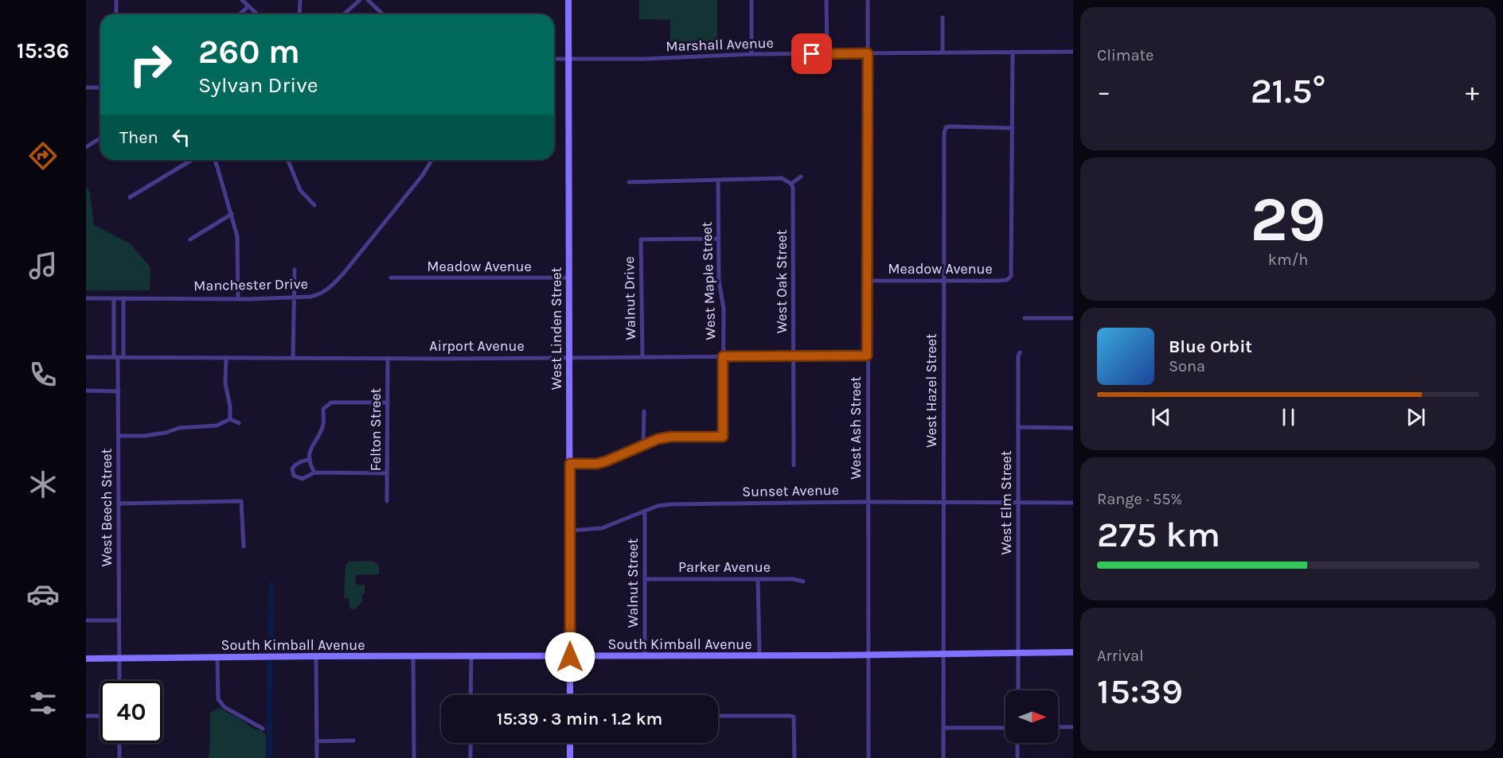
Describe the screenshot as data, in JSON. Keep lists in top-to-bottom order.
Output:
{
  "streets": {
    "street": [
      "Marshall Avenue",
      "Meadow Avenue",
      "West Maple Street",
      "West Oak Street",
      "Manchester Drive",
      "Walnut Drive",
      "West Linden Street",
      "Airport Avenue",
      "West Hazel Street",
      "West Ash Street",
      "Felton Street",
      "Sunset Avenue",
      "West Elm Street",
      "West Beech Street",
      "Parker Avenue",
      "Walnut Street",
      "South Kimball Avenue"
    ]
  },
  "crossings": [
    ["Marshall Avenue", "West Linden Street"],
    ["Marshall Avenue", "West Ash Street"],
    ["Meadow Avenue", "West Linden Street"],
    ["Meadow Avenue", "West Hazel Street"],
    ["Meadow Avenue", "West Ash Street"],
    ["West Maple Street", "Walnut Drive"],
    ["West Maple Street", "Airport Avenue"],
    ["West Oak Street", "Airport Avenue"],
    ["Manchester Drive", "West Beech Street"],
    ["Walnut Drive", "Airport Avenue"],
    ["West Linden Street", "Airport Avenue"],
    ["West Linden Street", "Sunset Avenue"],
    ["West Linden Street", "South Kimball Avenue"],
    ["Airport Avenue", "West Ash Street"],
    ["Airport Avenue", "Felton Street"],
    ["Airport Avenue", "West Beech Street"],
    ["West Hazel Street", "Sunset Avenue"],
    ["West Hazel Street", "South Kimball Avenue"],
    ["West Ash Street", "Sunset Avenue"],
    ["West Ash Street", "South Kimball Avenue"],
    ["Sunset Avenue", "West Elm Street"],
    ["Sunset Avenue", "Walnut Street"],
    ["West Elm Street", "South Kimball Avenue"],
    ["West Beech Street", "South Kimball Avenue"],
    ["Parker Avenue", "Walnut Street"],
    ["Walnut Street", "South Kimball Avenue"]
  ],
  "north": "right",
  "page": {
    "tabs": "15:36",
    "tile": [
      "Climate",
      ["29", "km/h"],
      ["Range · 55%", "275 km"],
      ["Arrival", "15:39"]
    ],
    "turn": ["260 m", "Sylvan Drive"],
    "heat": ["−", "21.5°", "+"],
    "then": "Then",
    "song": ["Blue Orbit", "Sona"],
    "limit": "40",
    "trip": "15:39 · 3 min · 1.2 km"
  }
}
